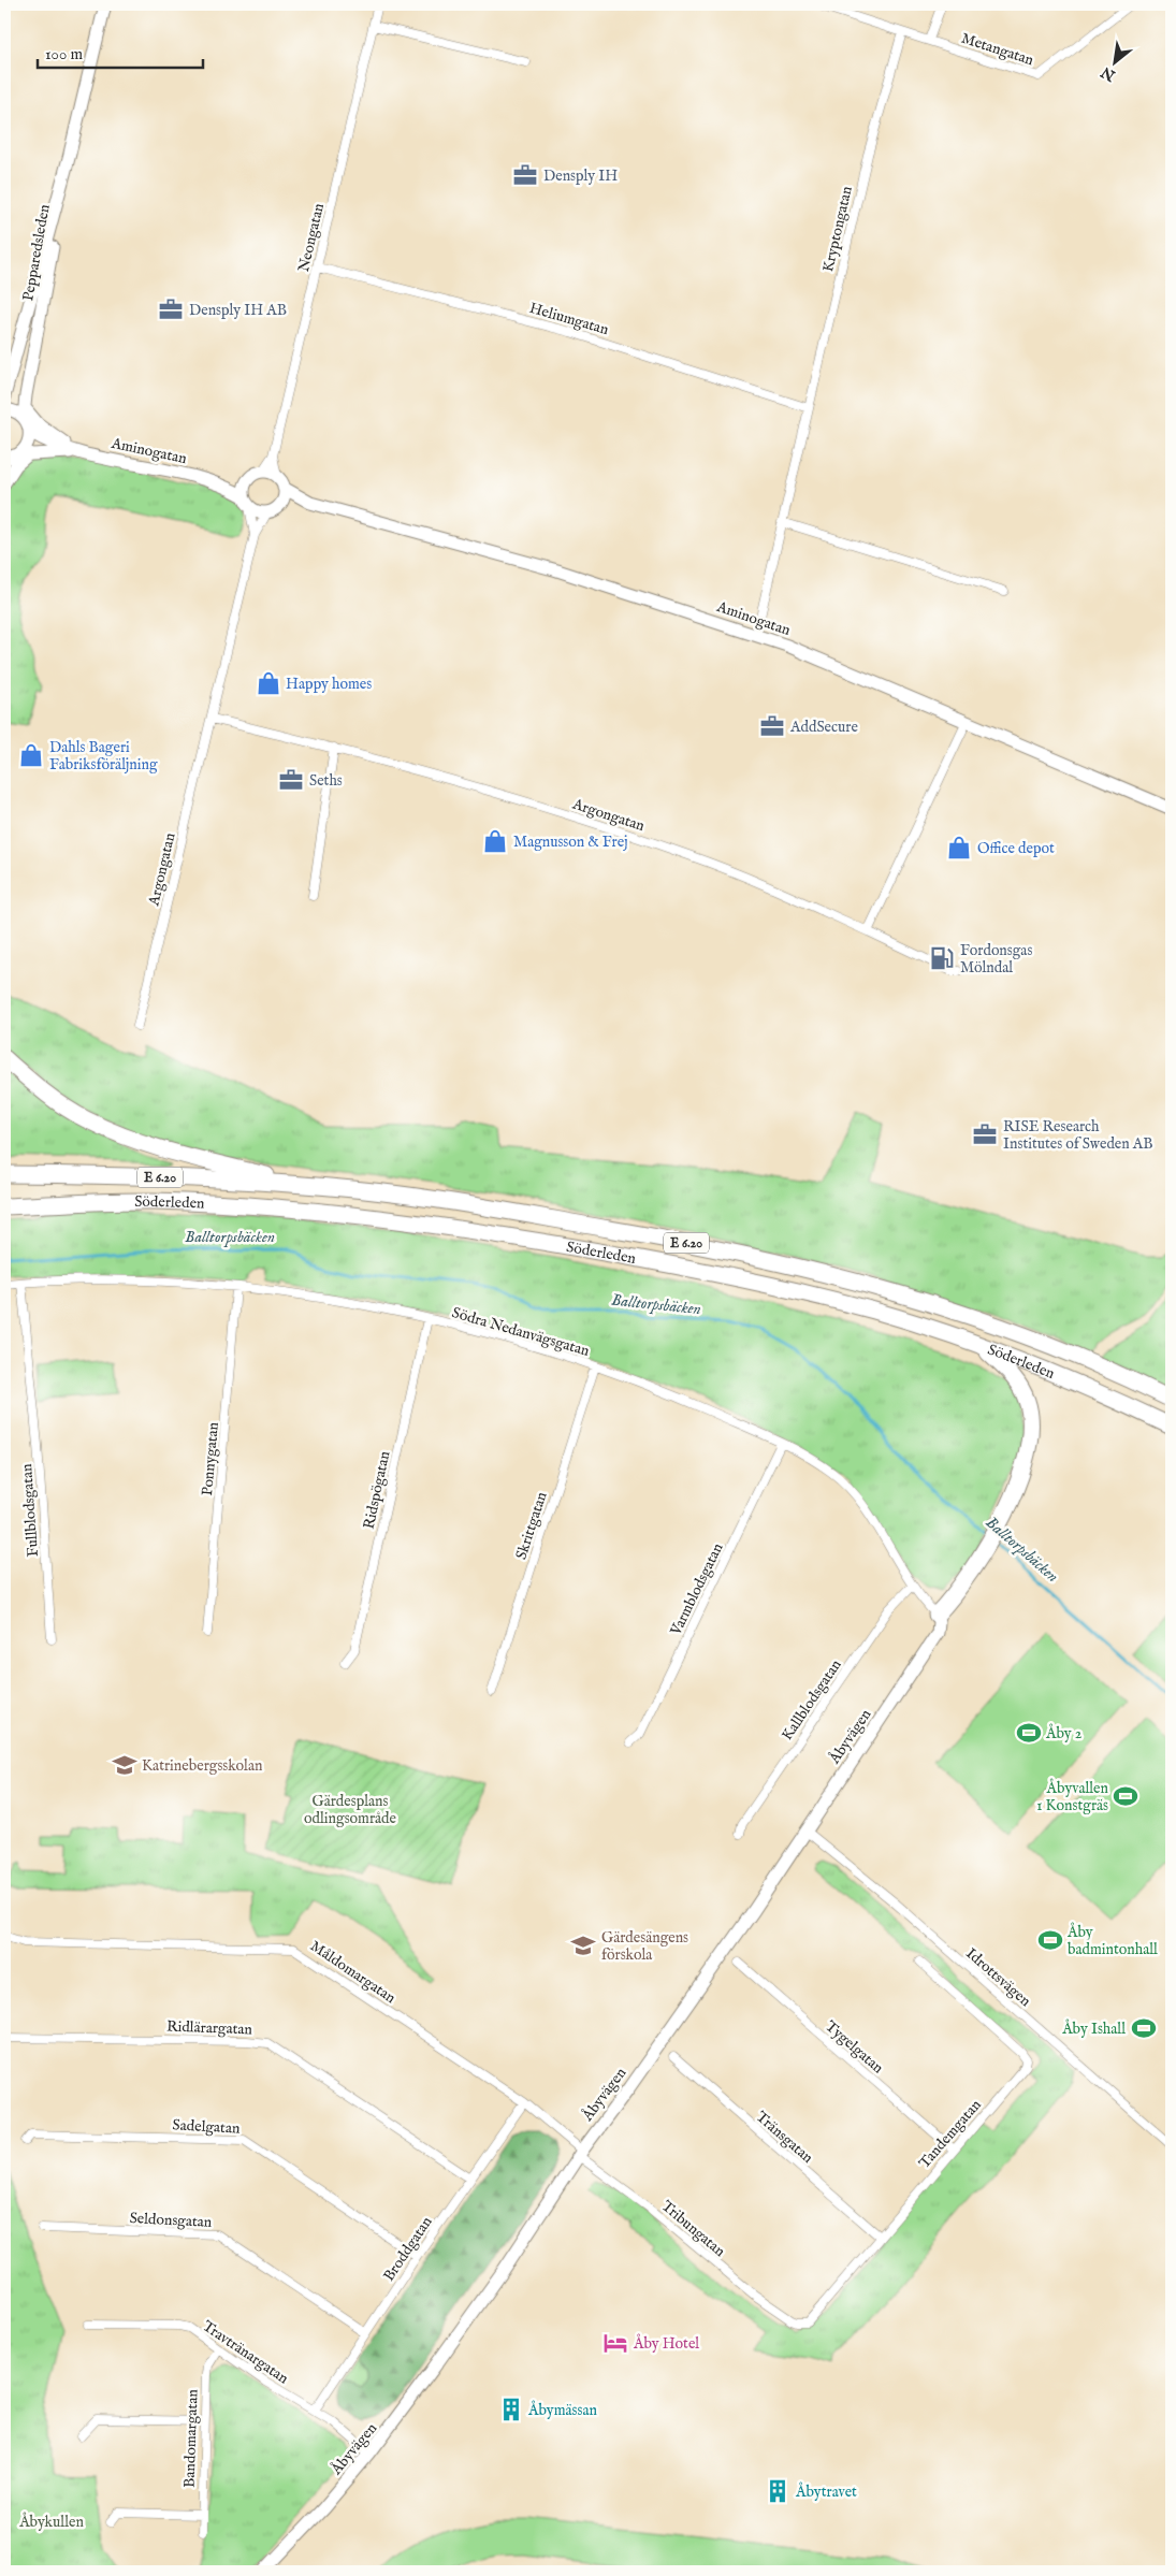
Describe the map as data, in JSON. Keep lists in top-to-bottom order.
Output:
{
  "streets": {
    "highway": ["E 6.20", "Söderleden"],
    "street": [
      "Metangatan",
      "Kryptongatan",
      "Neongatan",
      "Pepparedsleden",
      "Heliumgatan",
      "Aminogatan",
      "Argongatan",
      "Södra Nedanvägsgatan",
      "Ponnygatan",
      "Ridspögatan",
      "Fullblodsgatan",
      "Skrittgatan",
      "Varmblodsgatan",
      "Kallblodsgatan",
      "Åbyvägen",
      "Måldomargatan",
      "Idrottsvägen",
      "Ridlärargatan",
      "Tygelgatan",
      "Sadelgatan",
      "Tandemgatan",
      "Tränsgatan",
      "Seldonsgatan",
      "Tribungatan",
      "Broddgatan",
      "Travtränargatan",
      "Bandomargatan"
    ]
  },
  "crossings": [
    ["Metangatan", "Kryptongatan"],
    ["Kryptongatan", "Heliumgatan"],
    ["Kryptongatan", "Aminogatan"],
    ["Neongatan", "Heliumgatan"],
    ["Neongatan", "Aminogatan"],
    ["Neongatan", "Argongatan"],
    ["Aminogatan", "Argongatan"],
    ["Södra Nedanvägsgatan", "Ponnygatan"],
    ["Södra Nedanvägsgatan", "Ridspögatan"],
    ["Södra Nedanvägsgatan", "Fullblodsgatan"],
    ["Södra Nedanvägsgatan", "Skrittgatan"],
    ["Södra Nedanvägsgatan", "Varmblodsgatan"],
    ["Södra Nedanvägsgatan", "Kallblodsgatan"],
    ["Södra Nedanvägsgatan", "Åbyvägen"],
    ["Åbyvägen", "Måldomargatan"],
    ["Åbyvägen", "Idrottsvägen"],
    ["Åbyvägen", "Tribungatan"],
    ["Åbyvägen", "Travtränargatan"],
    ["Måldomargatan", "Tribungatan"],
    ["Måldomargatan", "Broddgatan"],
    ["Ridlärargatan", "Broddgatan"],
    ["Tygelgatan", "Tandemgatan"],
    ["Sadelgatan", "Broddgatan"],
    ["Tandemgatan", "Tränsgatan"],
    ["Tandemgatan", "Tribungatan"],
    ["Seldonsgatan", "Broddgatan"],
    ["Broddgatan", "Travtränargatan"],
    ["Travtränargatan", "Bandomargatan"]
  ],
  "water": ["Balltorpsbäcken"],
  "parks": ["Gärdesplans odlingsområde", "Åbykullen"],
  "places": {
    "office": [
      "Densply IH",
      "Densply IH AB",
      "AddSecure",
      "Seths",
      "RISE Research Institutes of Sweden AB"
    ],
    "shop": [
      "Happy homes",
      "Dahls Bageri Fabriksföräljning",
      "Magnusson & Frej",
      "Office depot"
    ],
    "fuel station": ["Fordonsgas Mölndal"],
    "sports": [
      "Åby 2",
      "Åbyvallen 1 Konstgräs",
      "Åby badmintonhall",
      "Åby Ishall"
    ],
    "school or university": ["Katrinebergsskolan", "Gärdesängens förskola"],
    "hotel": ["Åby Hotel"],
    "building": ["Åbymässan", "Åbytravet"]
  },
  "scale_bar": "100 m",
  "north": "bottom left"
}
